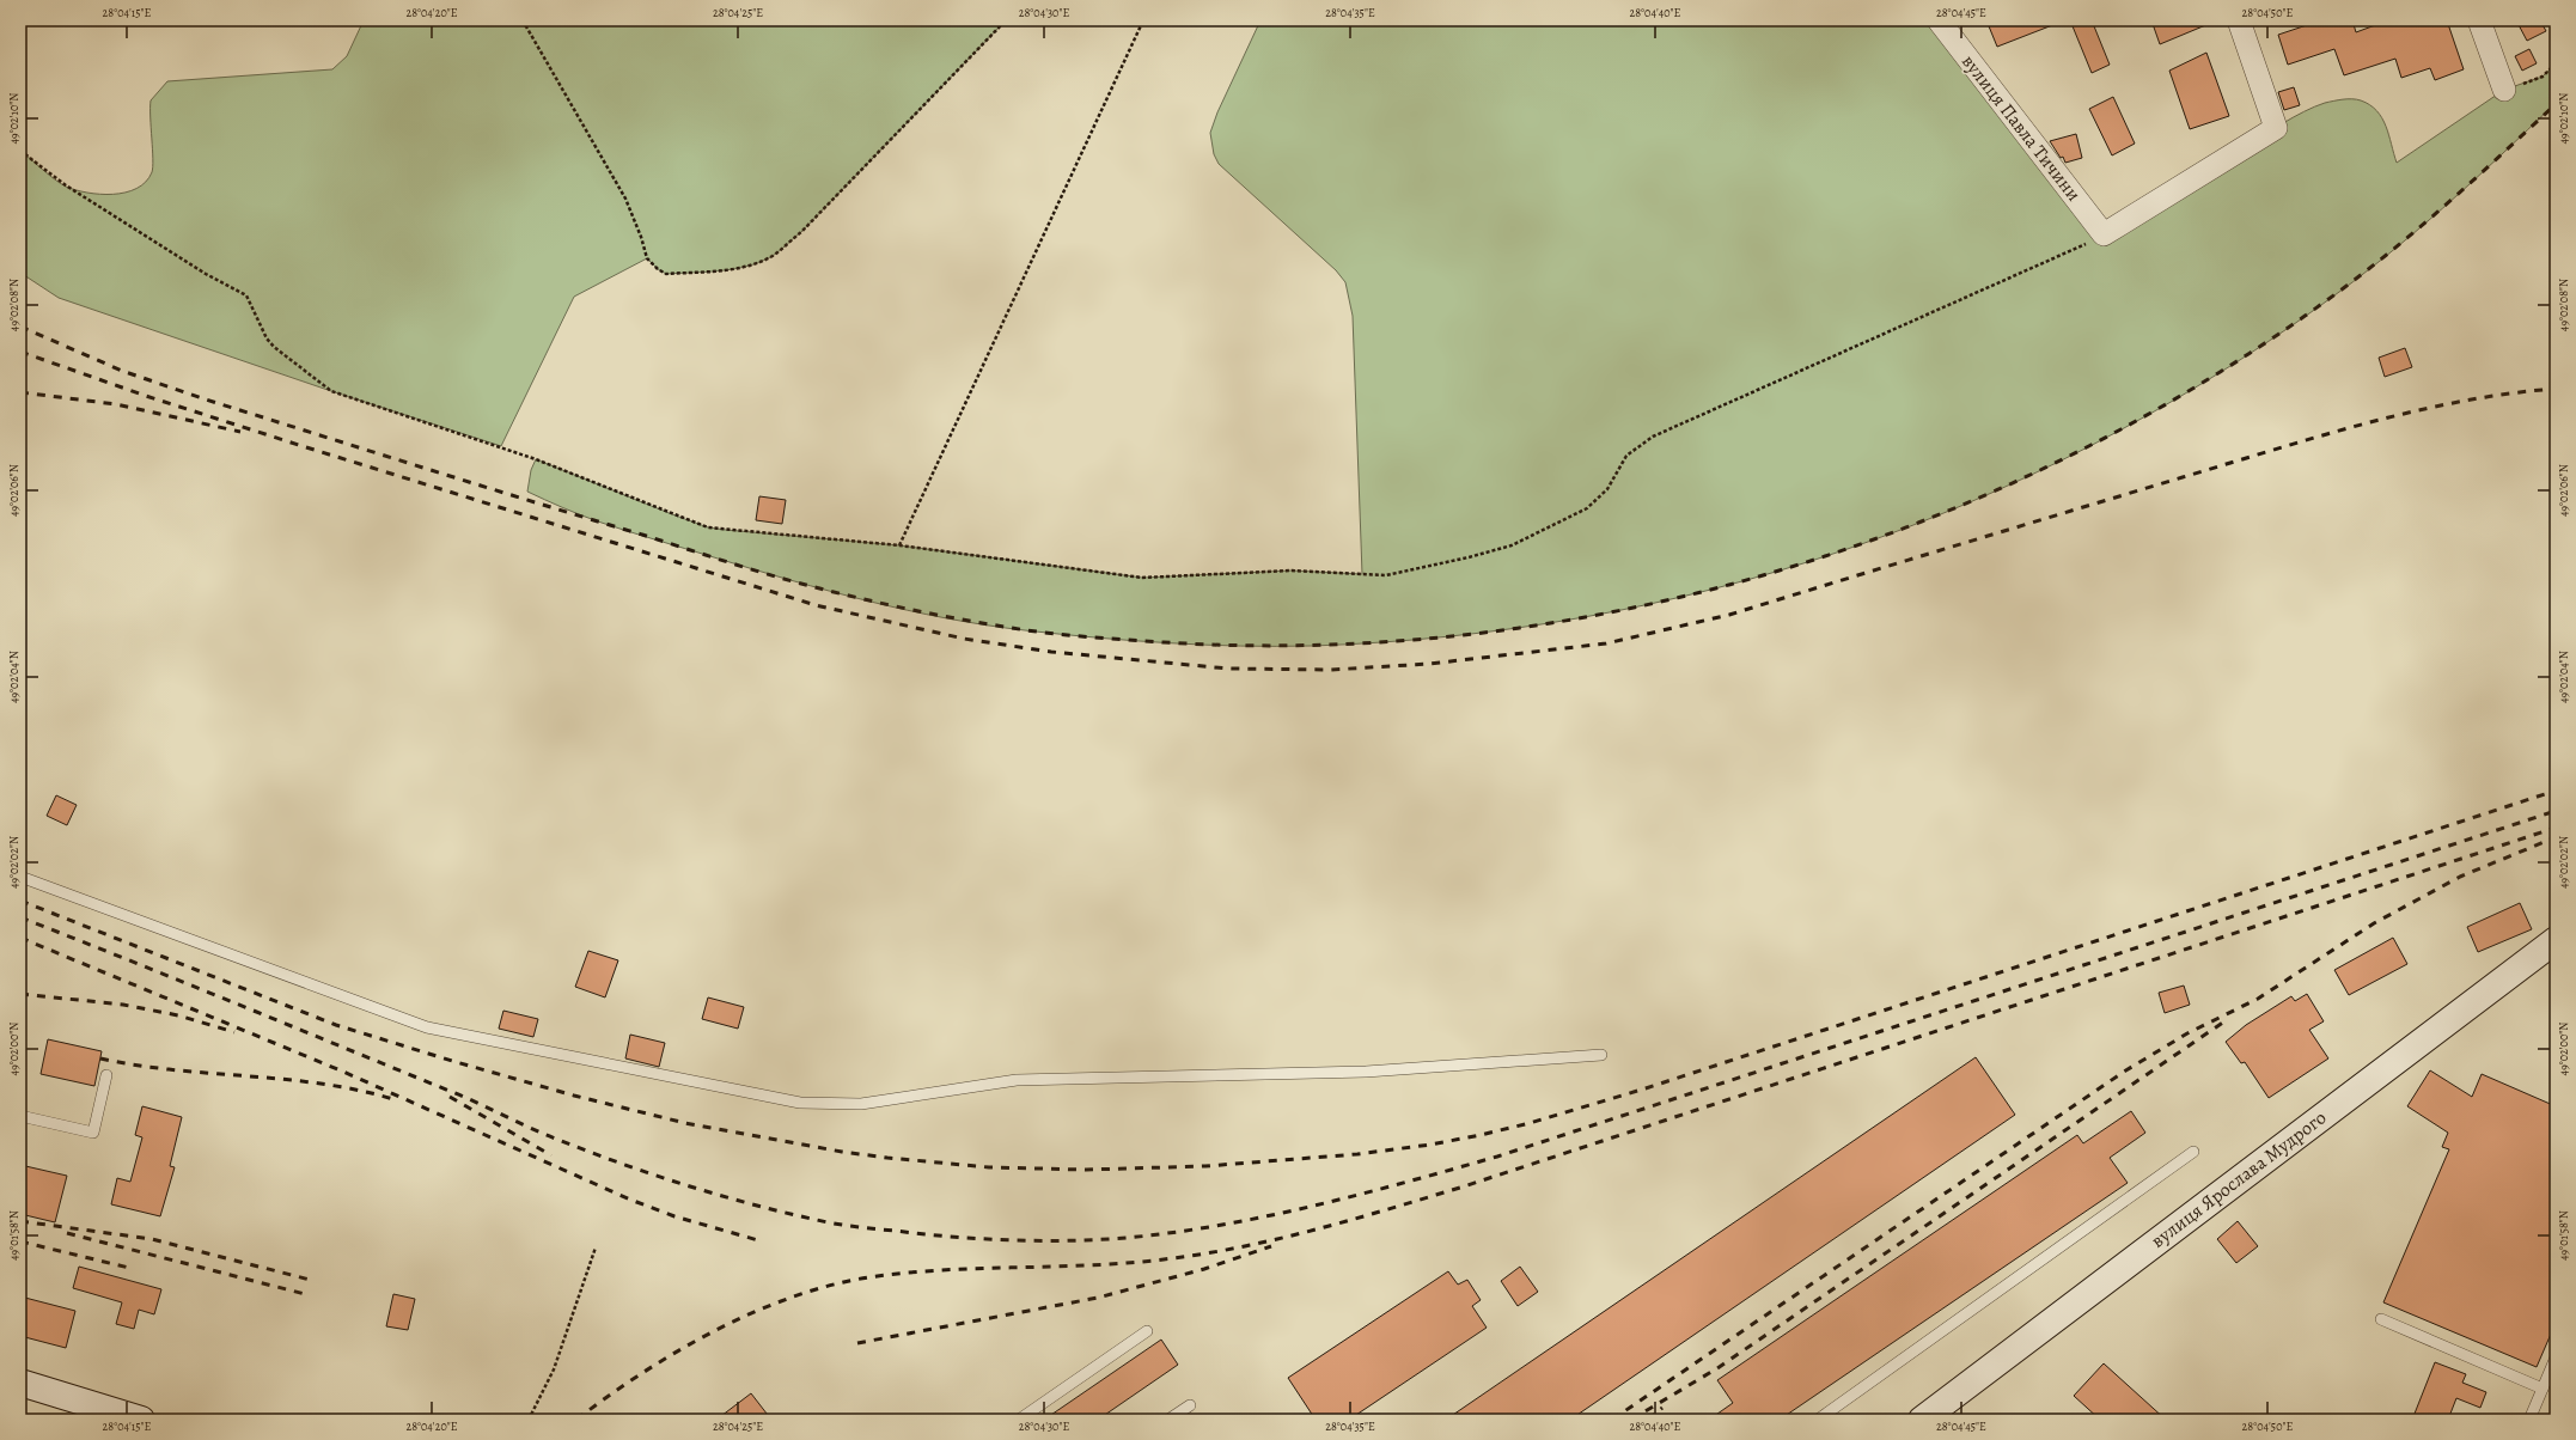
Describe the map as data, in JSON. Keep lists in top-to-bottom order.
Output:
{
  "streets": {
    "street": ["вулиця Павла Тичини", "вулиця Ярослава Мудрого"]
  },
  "coordinates": [
    "28°04'15\"E",
    "28°04'20\"E",
    "28°04'25\"E",
    "28°04'30\"E",
    "28°04'35\"E",
    "28°04'40\"E",
    "28°04'45\"E",
    "28°04'50\"E",
    "49°02'10\"N",
    "49°02'08\"N",
    "49°02'06\"N",
    "49°02'04\"N",
    "49°02'02\"N",
    "49°02'00\"N",
    "49°01'58\"N"
  ]
}
